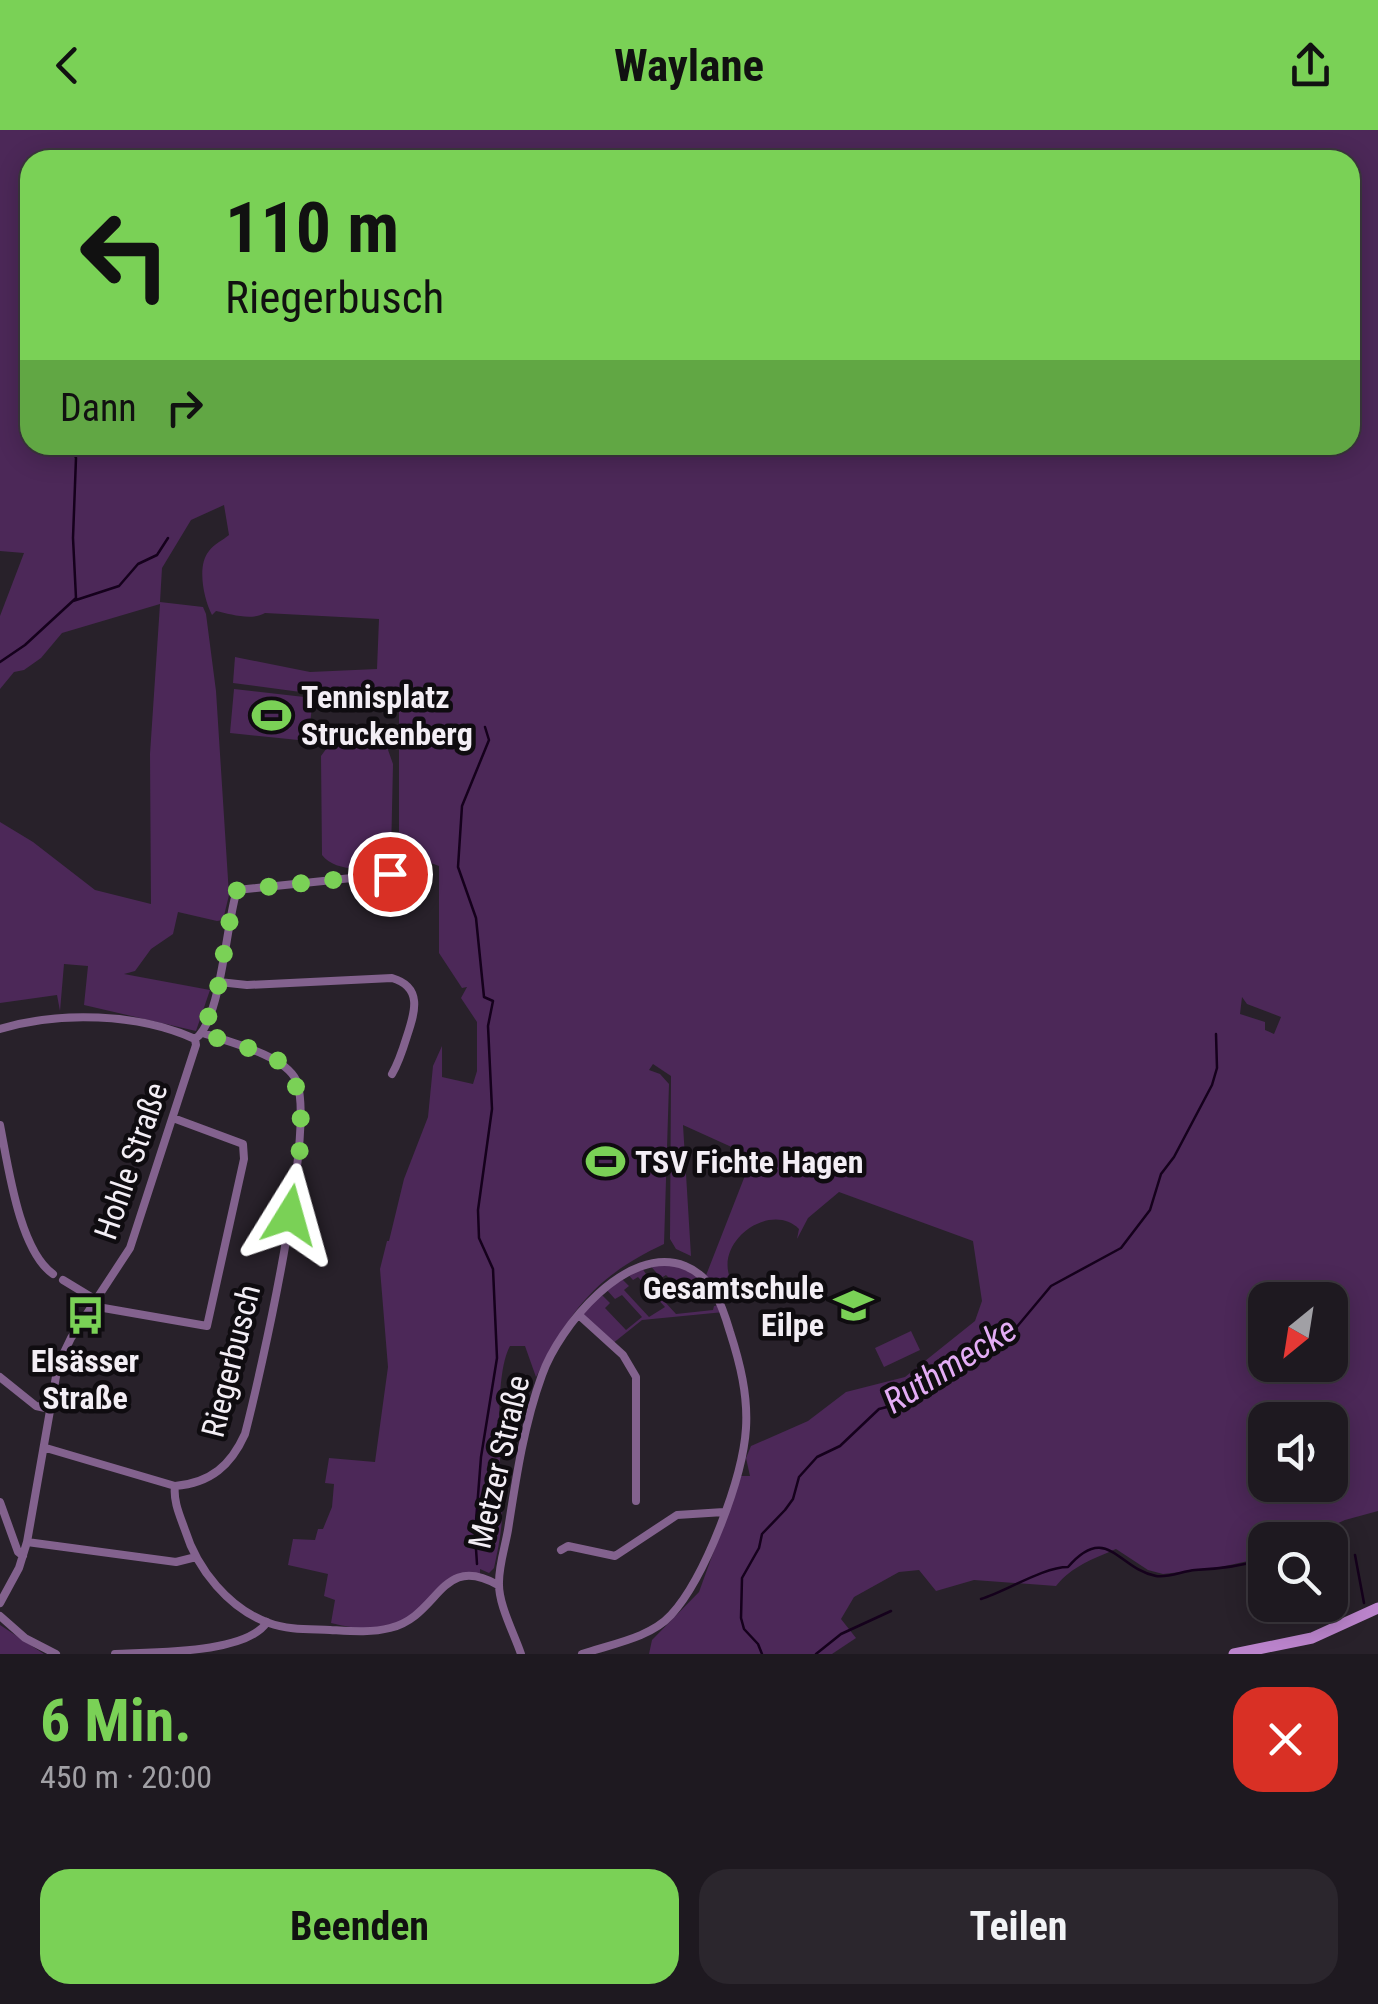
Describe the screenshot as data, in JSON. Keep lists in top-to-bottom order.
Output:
{
  "streets": {
    "street": ["Hohle Straße", "Riegerbusch", "Metzer Straße"]
  },
  "crossings": [
    ["Hohle Straße", "Riegerbusch"]
  ],
  "water": ["Ruthmecke"],
  "places": {
    "sports": ["Tennisplatz Struckenberg", "TSV Fichte Hagen"],
    "school or university": ["Gesamtschule Eilpe"],
    "bus stop": ["Elsässer Straße"]
  },
  "north": "bottom left",
  "page": {
    "header": "Waylane",
    "turn": ["110 m", "Riegerbusch"],
    "then": "Dann",
    "heading": ["6 Min.", "450 m · 20:00"],
    "buttons": ["Beenden", "Teilen"]
  }
}
